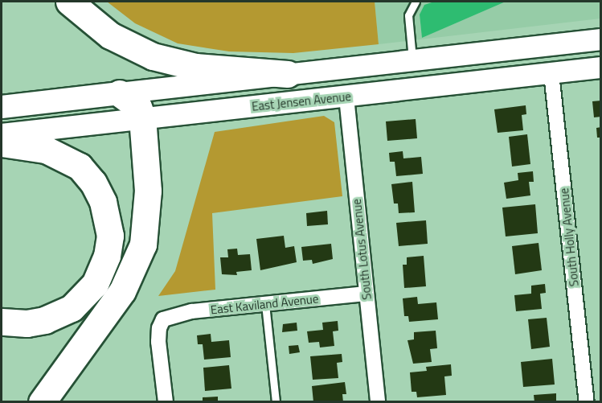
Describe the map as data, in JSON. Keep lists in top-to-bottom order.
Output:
{
  "streets": {
    "main road": ["East Jensen Avenue"],
    "street": ["South Holly Avenue", "South Lotus Avenue", "East Kaviland Avenue"]
  },
  "crossings": [
    ["East Jensen Avenue", "South Holly Avenue"],
    ["East Jensen Avenue", "South Lotus Avenue"],
    ["South Lotus Avenue", "East Kaviland Avenue"]
  ]
}
